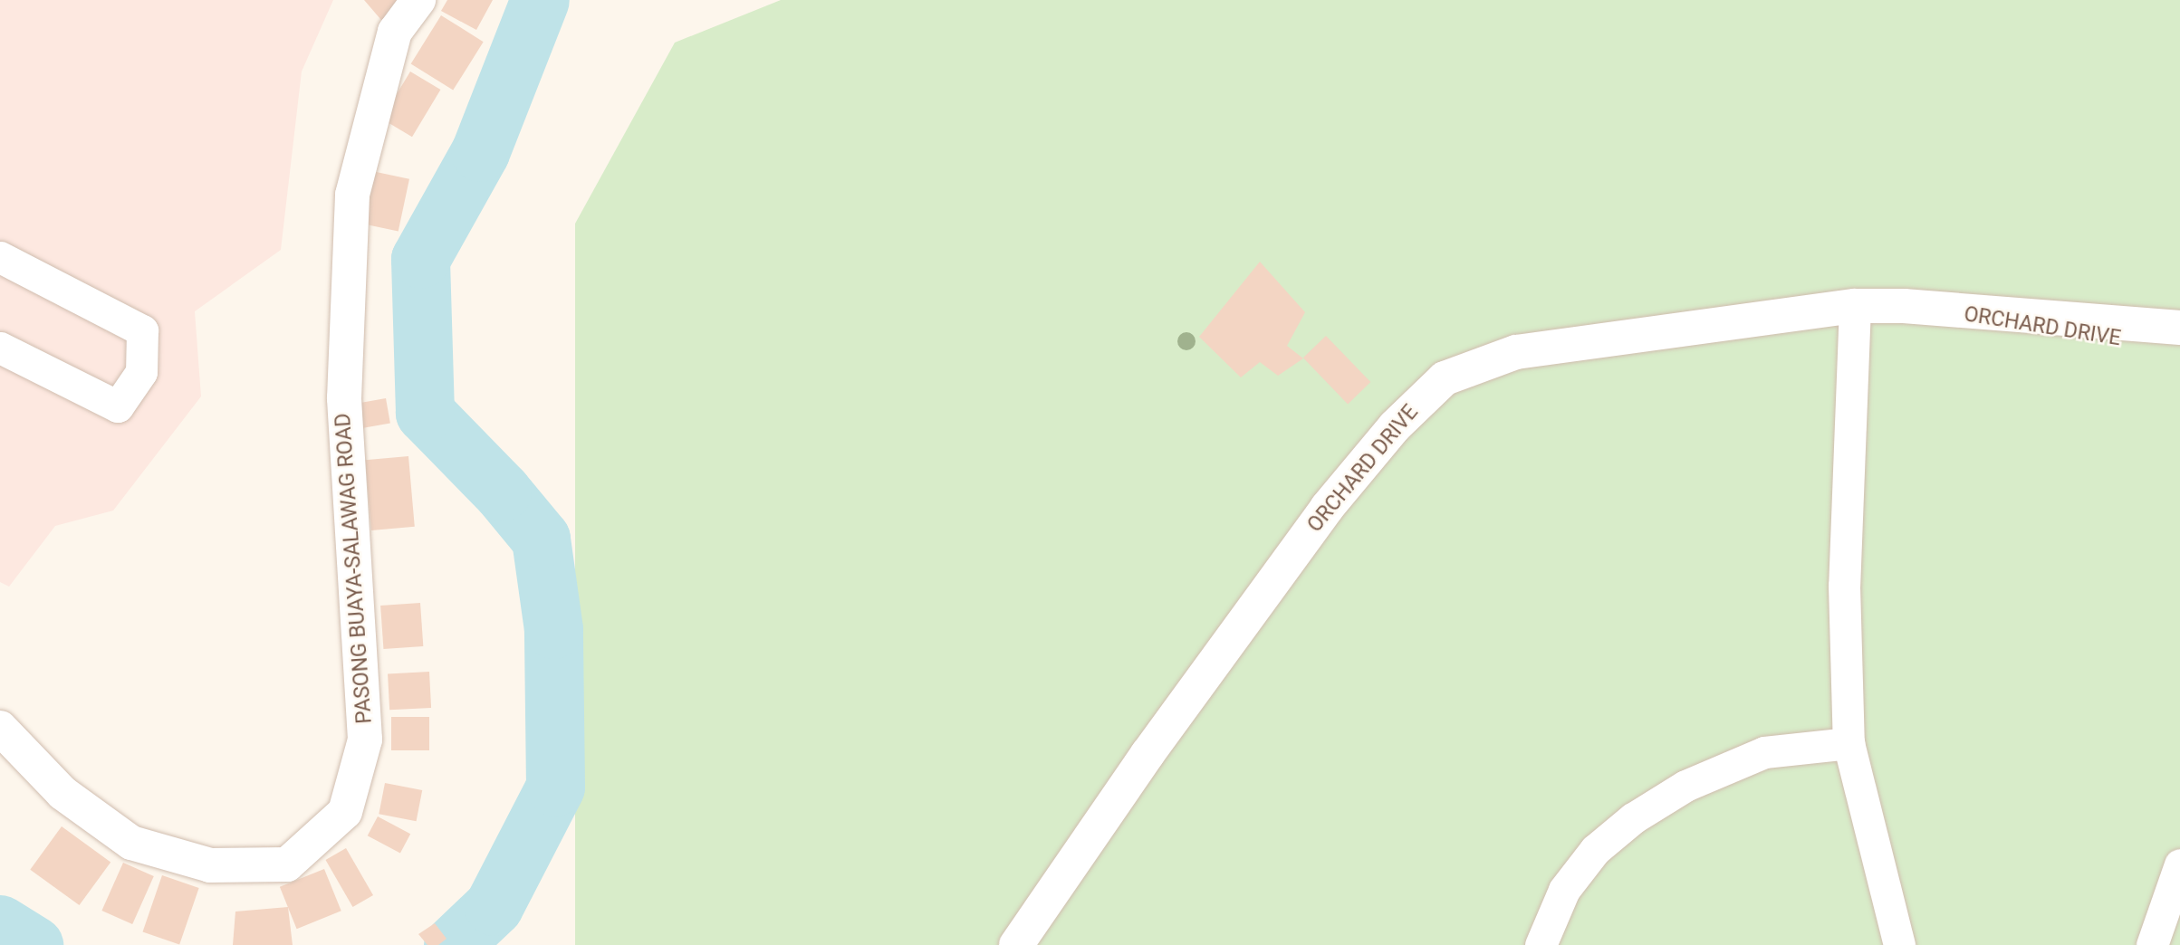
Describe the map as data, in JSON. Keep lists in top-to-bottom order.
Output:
{
  "streets": {
    "street": ["ORCHARD DRIVE", "PASONG BUAYA-SALAWAG ROAD"]
  }
}
